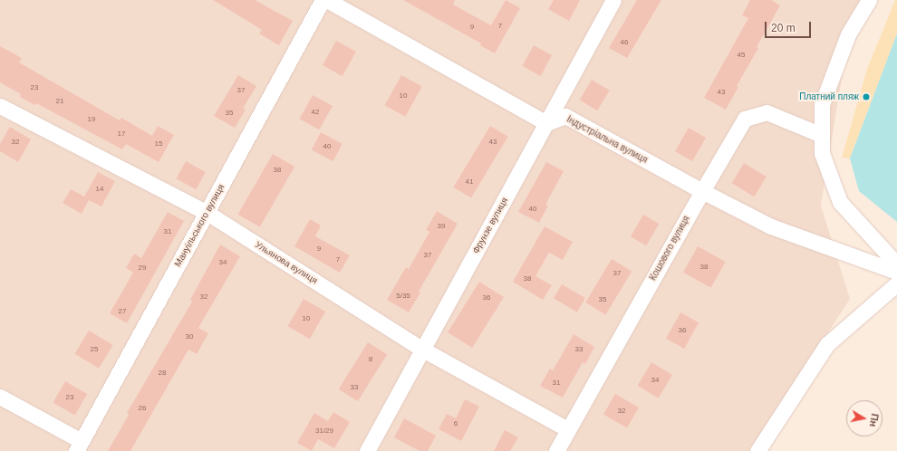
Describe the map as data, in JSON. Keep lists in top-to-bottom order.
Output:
{
  "streets": {
    "street": [
      "Індустріальна вулиця",
      "Мануільського вулиця",
      "Фрунзе вулиця",
      "Кошового вулиця",
      "Ульянова вулиця"
    ]
  },
  "crossings": [
    ["Індустріальна вулиця", "Фрунзе вулиця"],
    ["Індустріальна вулиця", "Кошового вулиця"],
    ["Мануільського вулиця", "Ульянова вулиця"],
    ["Фрунзе вулиця", "Ульянова вулиця"],
    ["Кошового вулиця", "Ульянова вулиця"]
  ],
  "places": ["Платний пляж"],
  "house_numbers": [
    "7",
    "9",
    "46",
    "45",
    "23",
    "37",
    "43",
    "10",
    "21",
    "42",
    "35",
    "19",
    "17",
    "32",
    "43",
    "15",
    "40",
    "38",
    "41",
    "14",
    "40",
    "39",
    "31",
    "9",
    "37",
    "7",
    "34",
    "38",
    "29",
    "37",
    "38",
    "5/35",
    "32",
    "36",
    "35",
    "27",
    "10",
    "36",
    "30",
    "25",
    "33",
    "8",
    "28",
    "34",
    "31",
    "33",
    "23",
    "26",
    "32",
    "6",
    "31/29"
  ],
  "scale_bar": "20 m",
  "north": "right"
}
